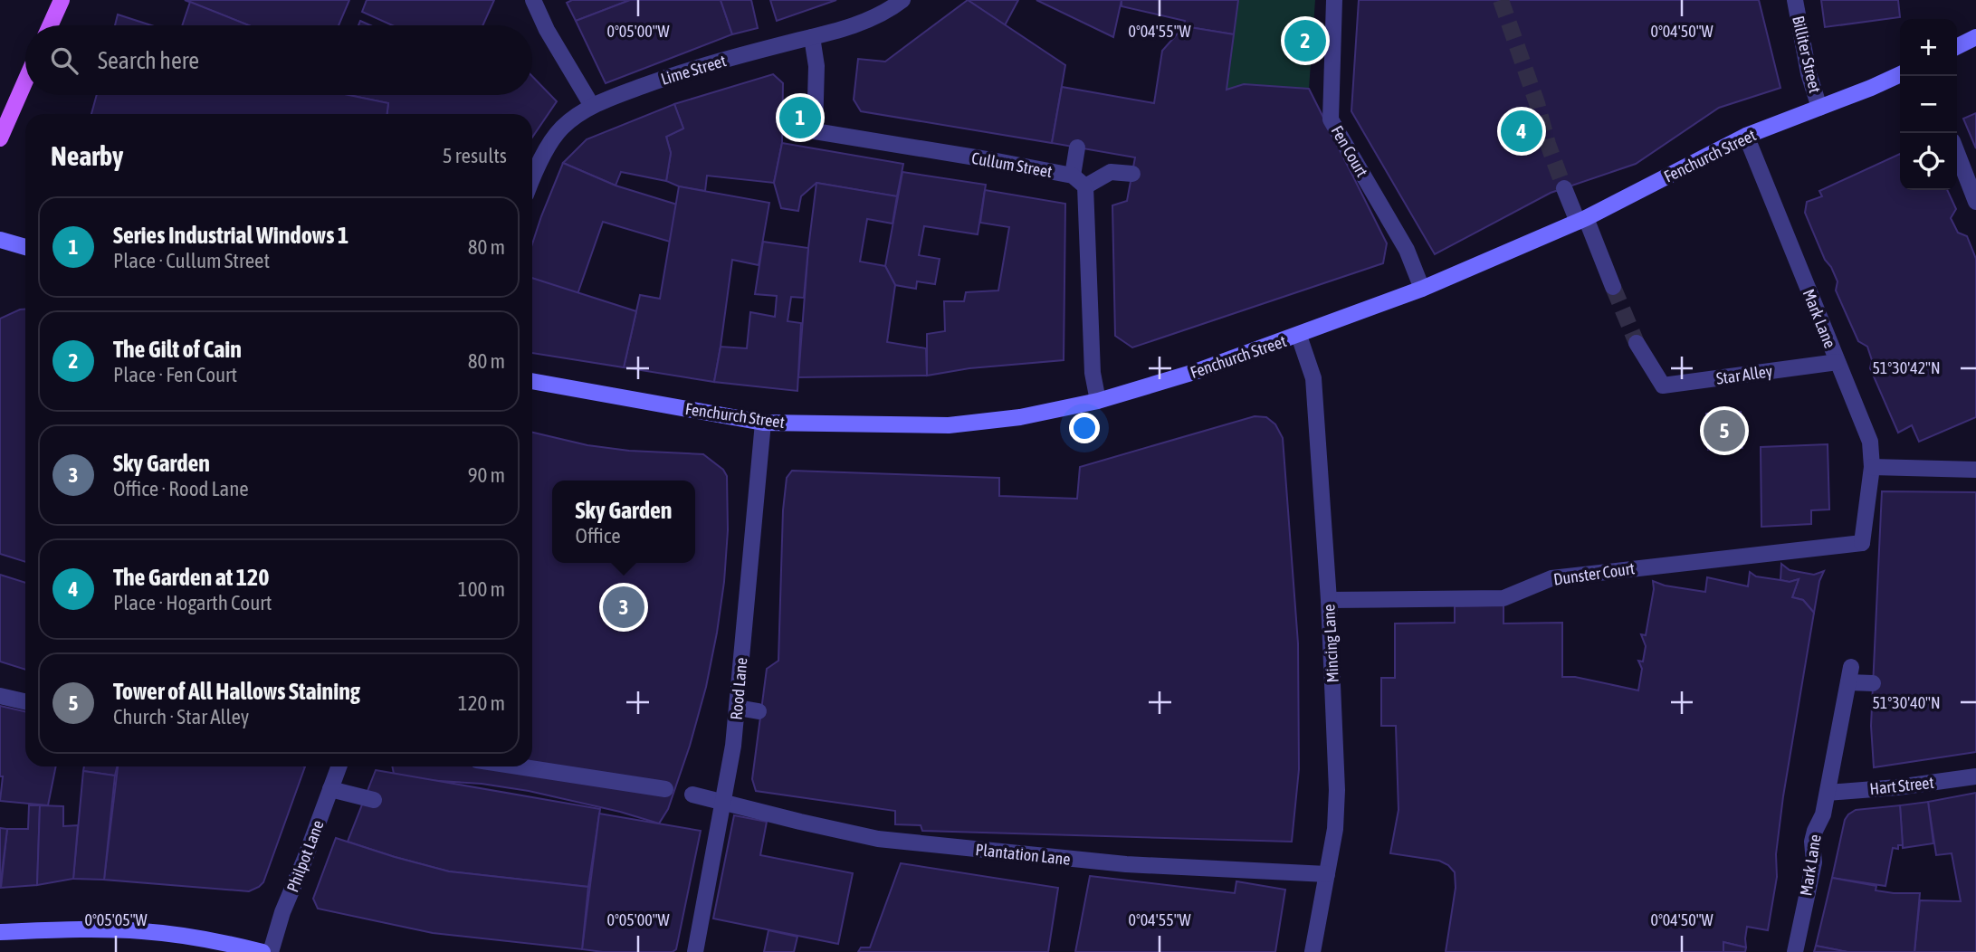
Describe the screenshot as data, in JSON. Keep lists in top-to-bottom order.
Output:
{
  "streets": {
    "street": [
      "Billiter Street",
      "Lime Street",
      "Fen Court",
      "Fenchurch Street",
      "Cullum Street",
      "Mark Lane",
      "Star Alley",
      "Dunster Court",
      "Mincing Lane",
      "Rood Lane",
      "Hart Street",
      "Plantation Lane",
      "Philpot Lane"
    ]
  },
  "crossings": [
    ["Billiter Street", "Fenchurch Street"],
    ["Lime Street", "Cullum Street"],
    ["Fen Court", "Fenchurch Street"],
    ["Fenchurch Street", "Mark Lane"],
    ["Fenchurch Street", "Mincing Lane"],
    ["Fenchurch Street", "Rood Lane"],
    ["Mark Lane", "Star Alley"],
    ["Mark Lane", "Dunster Court"],
    ["Mark Lane", "Hart Street"],
    ["Dunster Court", "Mincing Lane"],
    ["Mincing Lane", "Plantation Lane"],
    ["Rood Lane", "Plantation Lane"]
  ],
  "page": {
    "pins": [
      "2",
      "1",
      "4",
      "5",
      "3"
    ],
    "map_buttons": ["+", "−"],
    "search": "Search here",
    "heading": ["Nearby", "5 results"],
    "list": [
      {
        "mark": "1",
        "name": "Series Industrial Windows 1",
        "note": "Place · Cullum Street",
        "value": "80 m"
      },
      {
        "mark": "2",
        "name": "The Gilt of Cain",
        "note": "Place · Fen Court",
        "value": "80 m"
      },
      {
        "mark": "3",
        "name": "Sky Garden",
        "note": "Office · Rood Lane",
        "value": "90 m"
      },
      {
        "mark": "4",
        "name": "The Garden at 120",
        "note": "Place · Hogarth Court",
        "value": "100 m"
      },
      {
        "mark": "5",
        "name": "Tower of All Hallows Staining",
        "note": "Church · Star Alley",
        "value": "120 m"
      }
    ],
    "popup": ["Sky Garden", "Office"]
  },
  "coordinates": [
    "0°05'00\"W",
    "0°04'55\"W",
    "0°04'50\"W",
    "51°30'42\"N",
    "51°30'40\"N",
    "0°05'05\"W"
  ]
}
